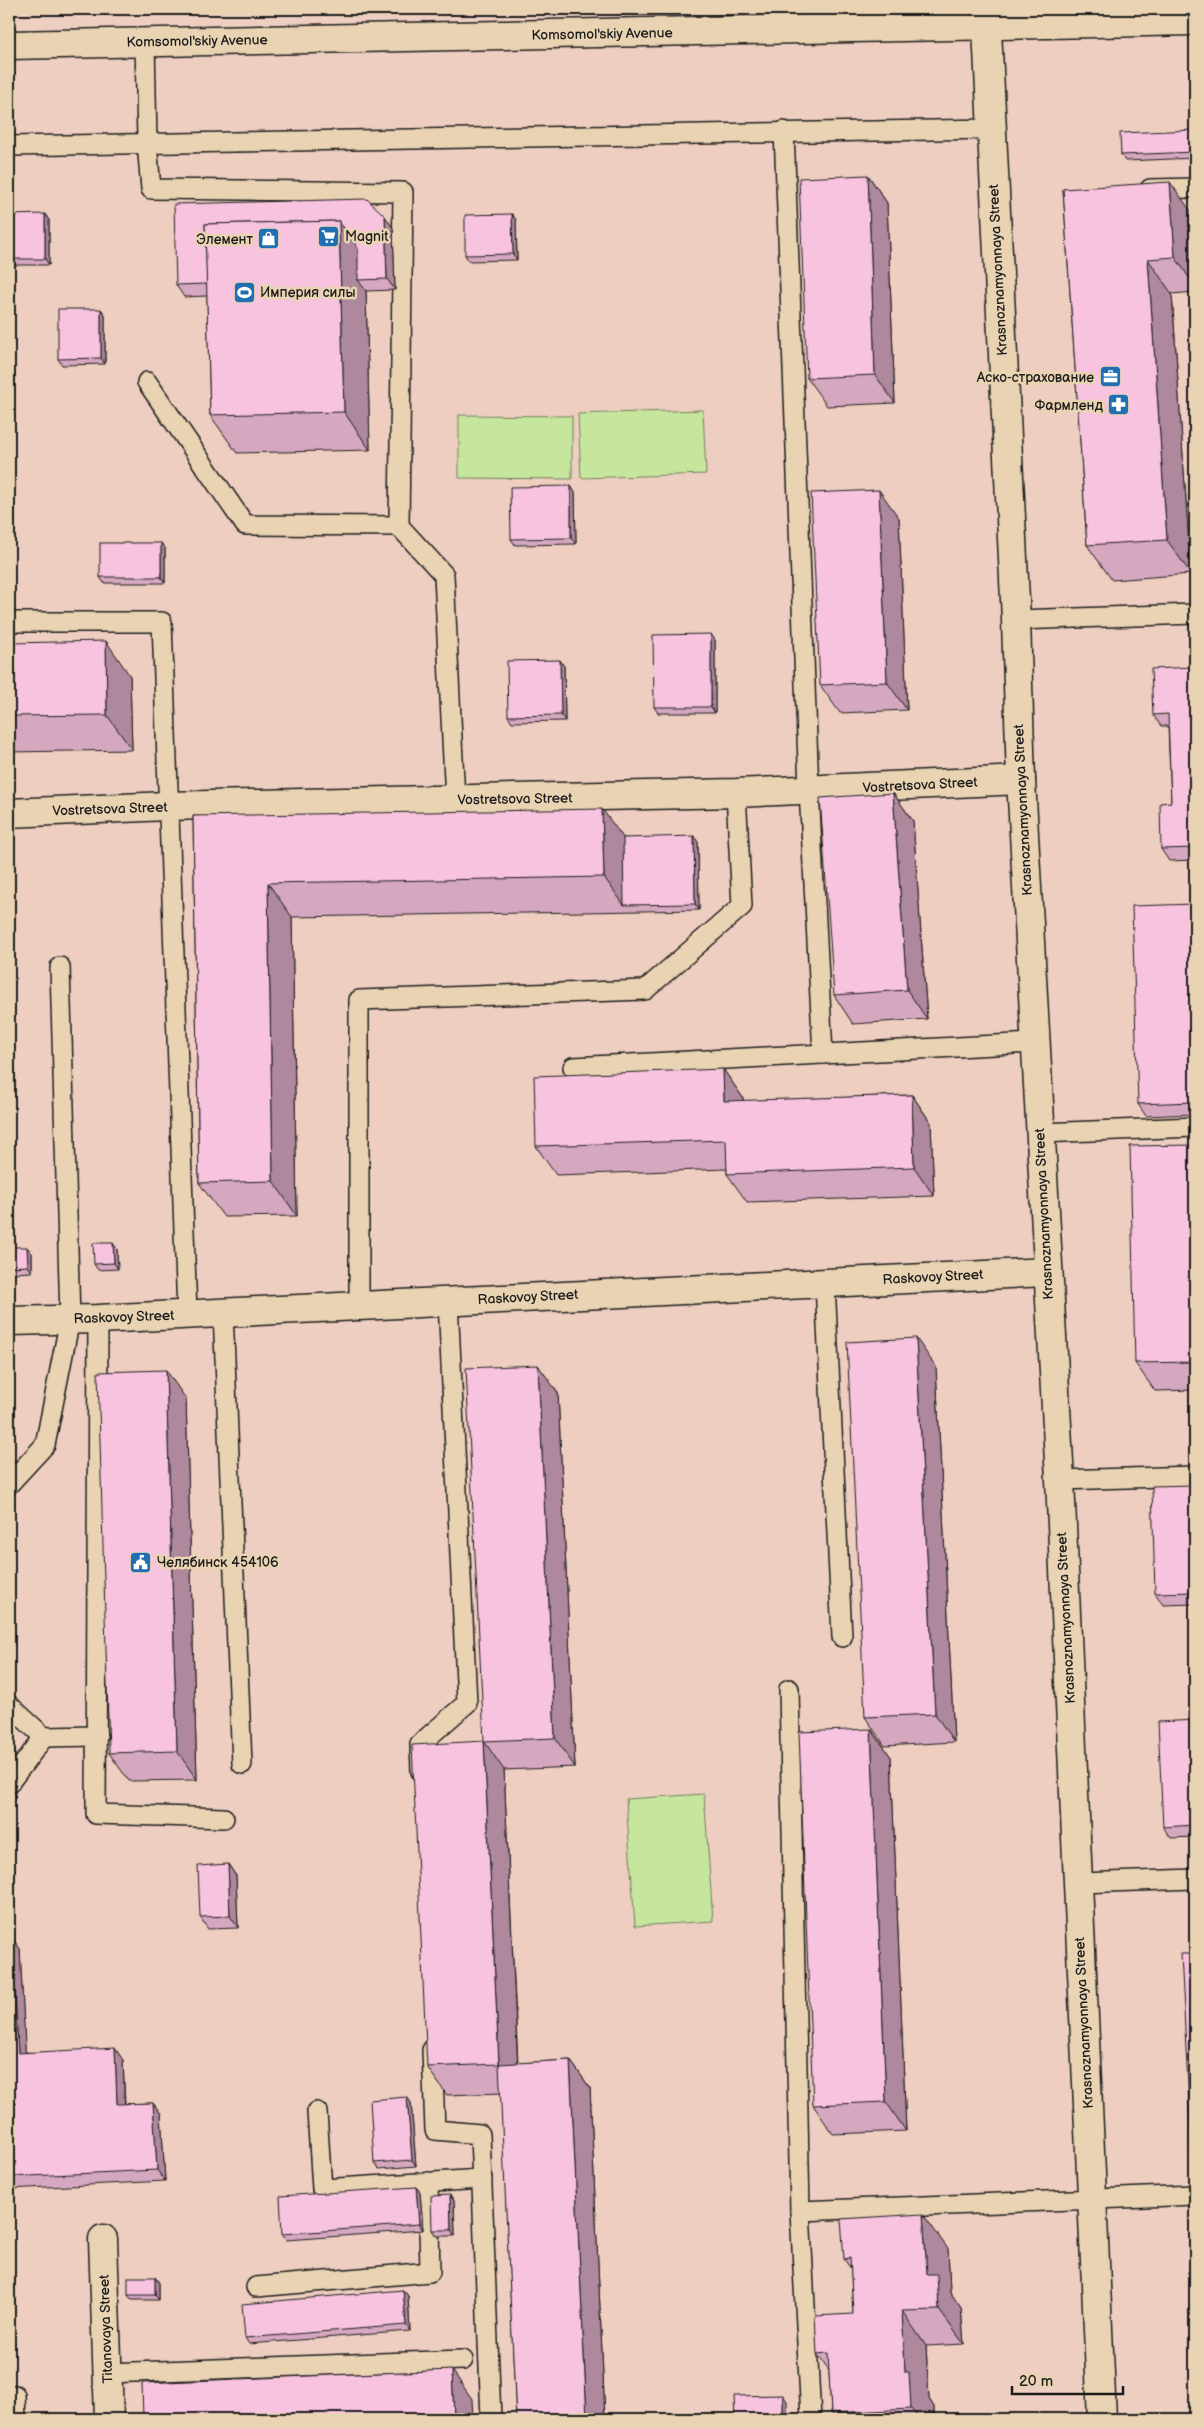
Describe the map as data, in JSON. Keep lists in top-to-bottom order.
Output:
{
  "streets": {
    "street": [
      "Komsomol'skiy Avenue",
      "Krasnoznamyonnaya Street",
      "Vostretsova Street",
      "Raskovoy Street",
      "Titanovaya Street"
    ]
  },
  "crossings": [
    ["Komsomol'skiy Avenue", "Krasnoznamyonnaya Street"],
    ["Krasnoznamyonnaya Street", "Vostretsova Street"],
    ["Krasnoznamyonnaya Street", "Raskovoy Street"]
  ],
  "places": {
    "supermarket": ["Magnit"],
    "shop": ["Элемент"],
    "sports": ["Империя силы"],
    "office": ["Аско-страхование"],
    "pharmacy": ["Фармленд"],
    "public building": ["Челябинск 454106"]
  },
  "scale_bar": "20 m"
}
